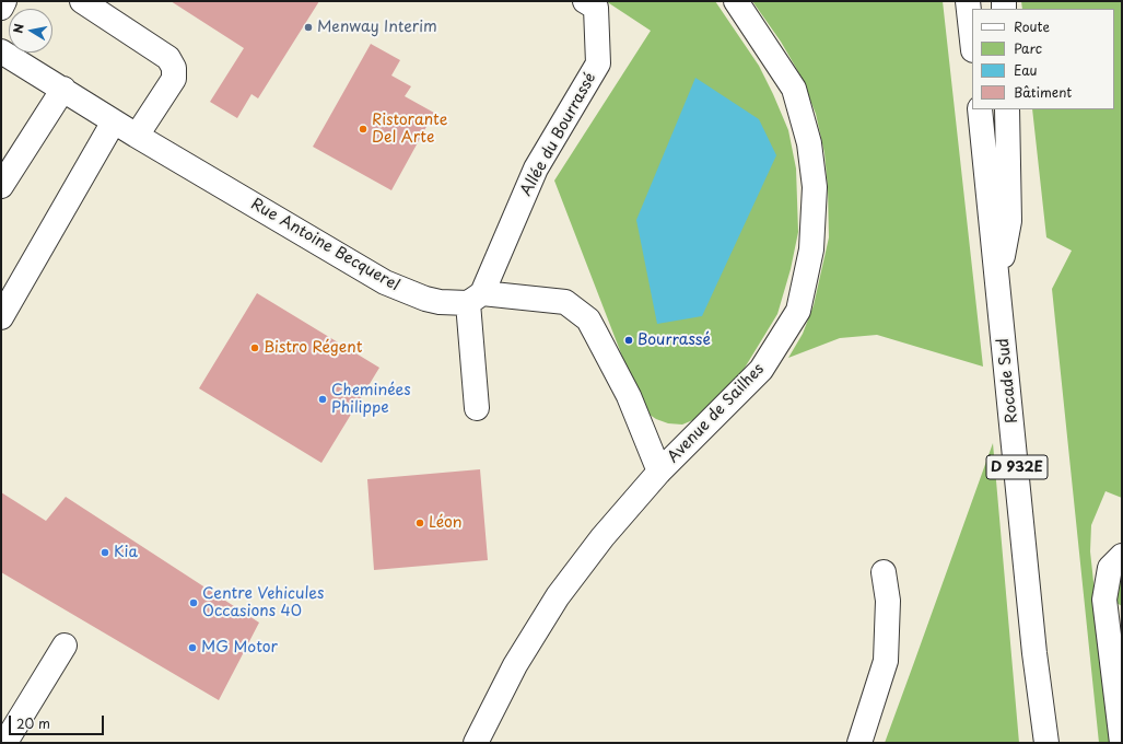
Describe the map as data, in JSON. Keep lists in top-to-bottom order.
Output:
{
  "streets": {
    "street": [
      "Allée du Bourrassé",
      "Rue Antoine Becquerel",
      "Rocade Sud",
      "Avenue de Sailhes",
      "D 932E"
    ]
  },
  "crossings": [
    ["Allée du Bourrassé", "Rue Antoine Becquerel"],
    ["Rue Antoine Becquerel", "Avenue de Sailhes"]
  ],
  "places": [
    "Menway Interim",
    "Ristorante Del Arte",
    "Bourrassé",
    "Bistro Régent",
    "Cheminées Philippe",
    "Léon",
    "Kia",
    "Centre Vehicules Occasions 40",
    "MG Motor"
  ],
  "legend": [
    "Route",
    "Parc",
    "Eau",
    "Bâtiment"
  ],
  "scale_bar": "20 m",
  "north": "left"
}
